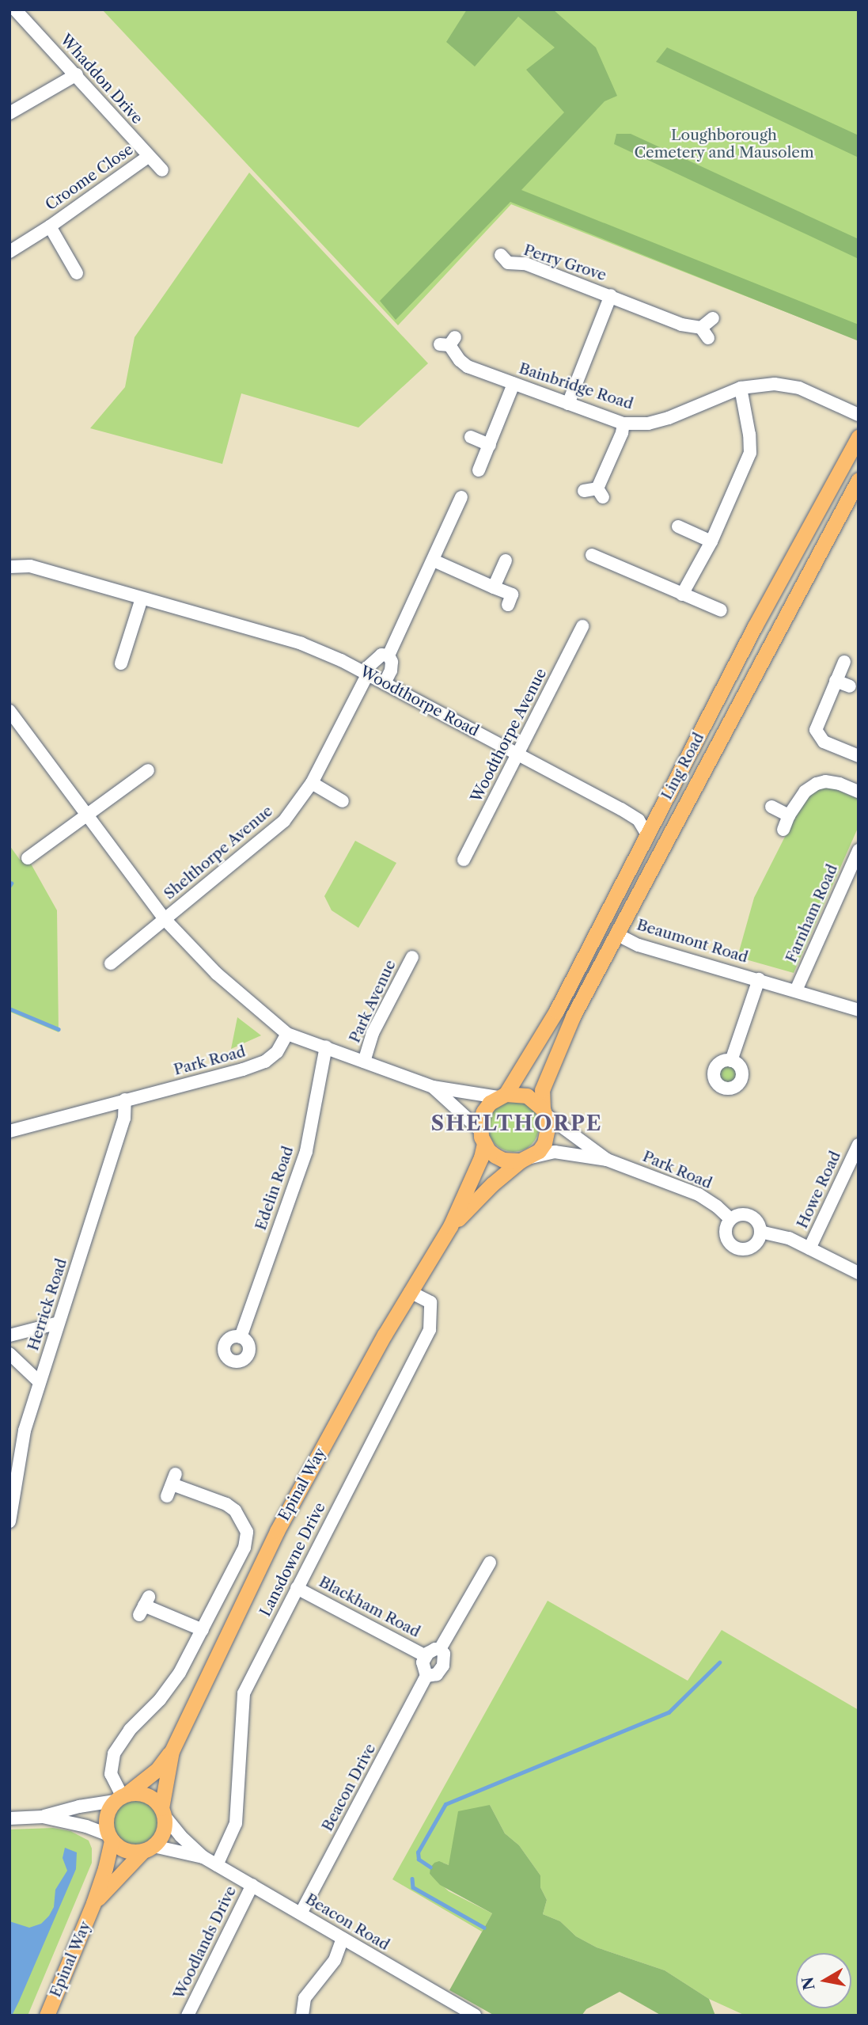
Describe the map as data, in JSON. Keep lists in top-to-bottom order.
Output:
{
  "streets": {
    "main road": ["Ling Road", "Epinal Way"],
    "street": [
      "Whaddon Drive",
      "Croome Close",
      "Perry Grove",
      "Bainbridge Road",
      "Woodthorpe Road",
      "Woodthorpe Avenue",
      "Shelthorpe Avenue",
      "Farnham Road",
      "Beaumont Road",
      "Park Avenue",
      "Park Road",
      "Edelin Road",
      "Howe Road",
      "Herrick Road",
      "Lansdowne Drive",
      "Blackham Road",
      "Beacon Drive",
      "Beacon Road",
      "Woodlands Drive"
    ]
  },
  "crossings": [
    ["Whaddon Drive", "Croome Close"],
    ["Perry Grove", "Bainbridge Road"],
    ["Woodthorpe Road", "Woodthorpe Avenue"],
    ["Woodthorpe Road", "Ling Road"],
    ["Woodthorpe Road", "Shelthorpe Avenue"],
    ["Ling Road", "Beaumont Road"],
    ["Ling Road", "Park Road"],
    ["Ling Road", "Epinal Way"],
    ["Farnham Road", "Beaumont Road"],
    ["Park Road", "Herrick Road"],
    ["Park Road", "Epinal Way"],
    ["Epinal Way", "Lansdowne Drive"],
    ["Epinal Way", "Beacon Road"],
    ["Lansdowne Drive", "Blackham Road"],
    ["Lansdowne Drive", "Beacon Road"],
    ["Blackham Road", "Beacon Drive"],
    ["Beacon Drive", "Beacon Road"],
    ["Beacon Road", "Woodlands Drive"]
  ],
  "districts": ["SHELTHORPE"],
  "parks": ["Loughborough Cemetery and Mausolem"],
  "north": "left"
}
